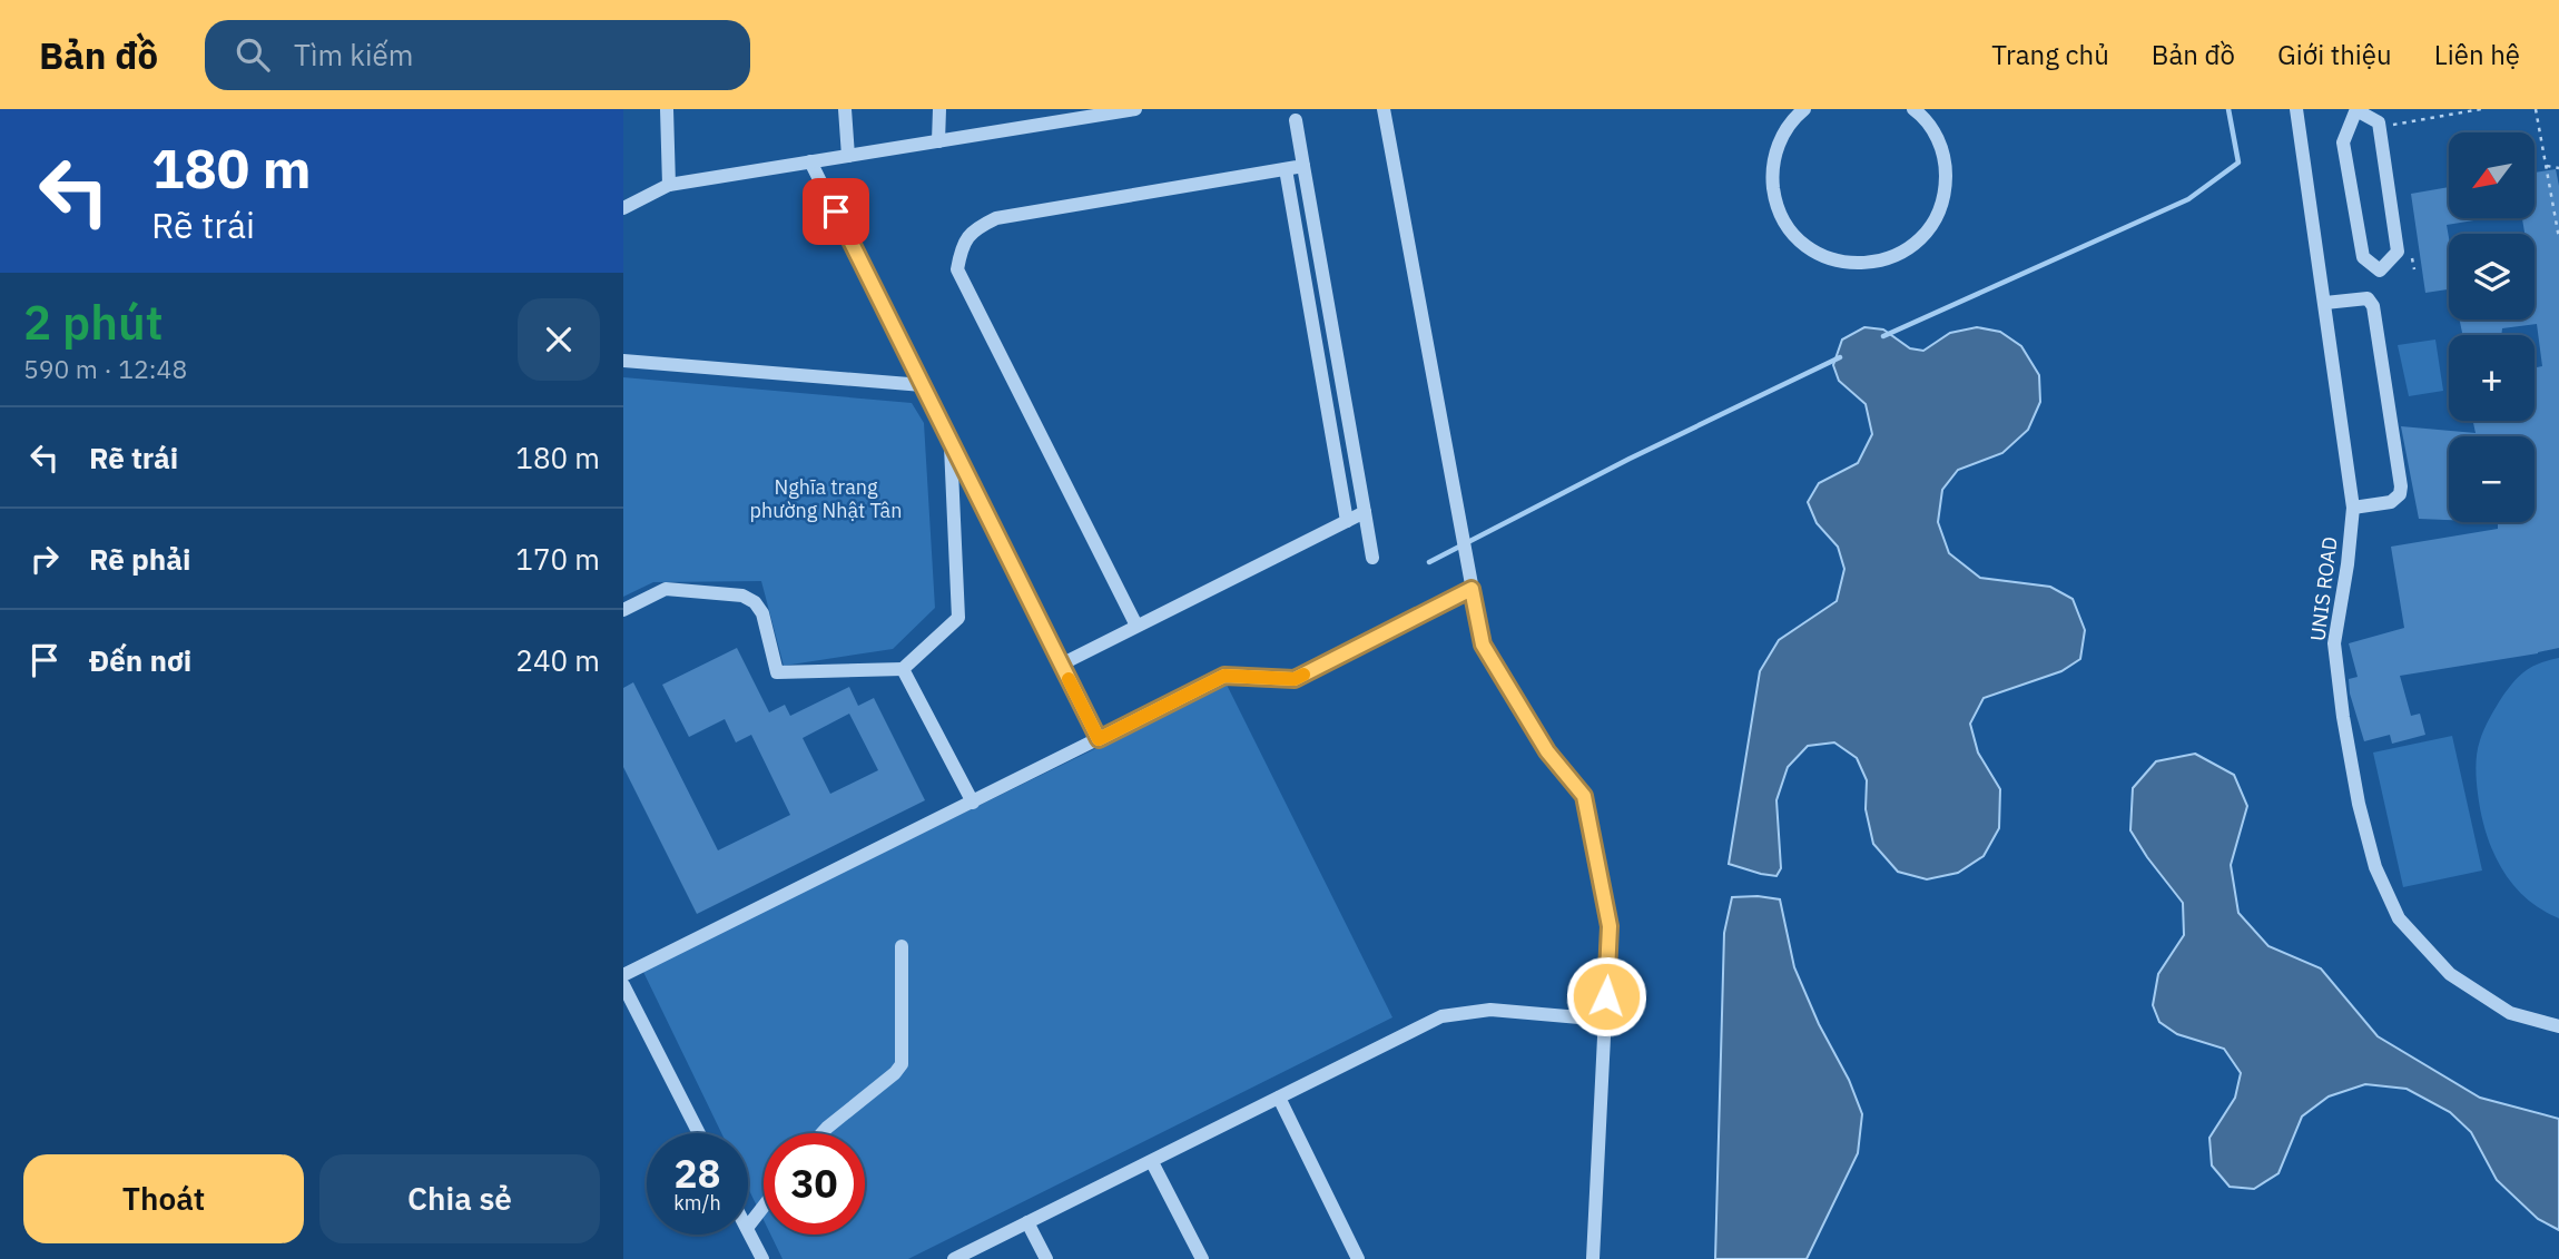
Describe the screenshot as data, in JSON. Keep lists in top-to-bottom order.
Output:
{
  "streets": {
    "street": ["UNIS ROAD"]
  },
  "parks": ["Nghĩa trang phường Nhật Tân"],
  "north": "bottom left",
  "page": {
    "header": "Bản đồ",
    "search": "Tìm kiếm",
    "nav": [
      "Trang chủ",
      "Bản đồ",
      "Giới thiệu",
      "Liên hệ"
    ],
    "turn": ["180 m", "Rẽ trái"],
    "map_buttons": ["+", "−"],
    "heading": ["2 phút", "590 m · 12:48"],
    "list": [
      {
        "name": "Rẽ trái",
        "value": "180 m"
      },
      {
        "name": "Rẽ phải",
        "value": "170 m"
      },
      {
        "name": "Đến nơi",
        "value": "240 m"
      }
    ],
    "speed": "28 km/h",
    "limit": "30",
    "buttons": ["Thoát", "Chia sẻ"]
  }
}
